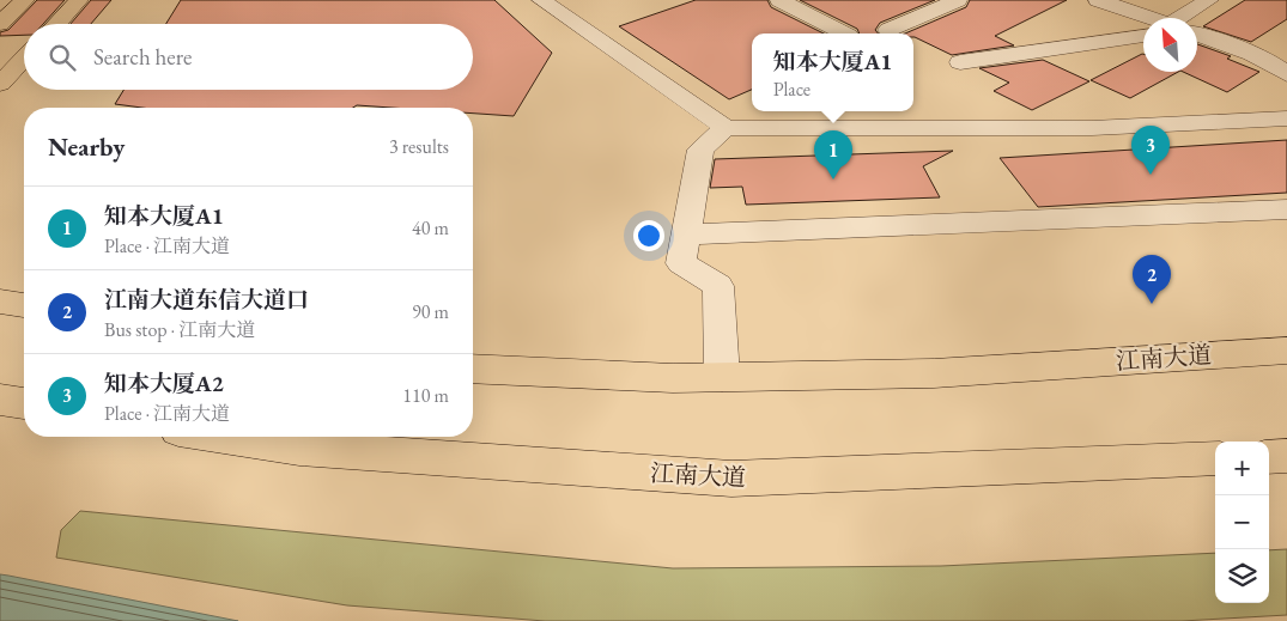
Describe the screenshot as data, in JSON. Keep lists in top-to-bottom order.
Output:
{
  "streets": {
    "main road": ["江南大道"]
  },
  "north": "top left",
  "page": {
    "search": "Search here",
    "popup": ["知本大厦A1", "Place"],
    "heading": ["Nearby", "3 results"],
    "pins": ["3", "1", "2"],
    "list": [
      {
        "mark": "1",
        "name": "知本大厦A1",
        "note": "Place · 江南大道",
        "value": "40 m"
      },
      {
        "mark": "2",
        "name": "江南大道东信大道口",
        "note": "Bus stop · 江南大道",
        "value": "90 m"
      },
      {
        "mark": "3",
        "name": "知本大厦A2",
        "note": "Place · 江南大道",
        "value": "110 m"
      }
    ],
    "map_buttons": ["+", "−"]
  }
}
